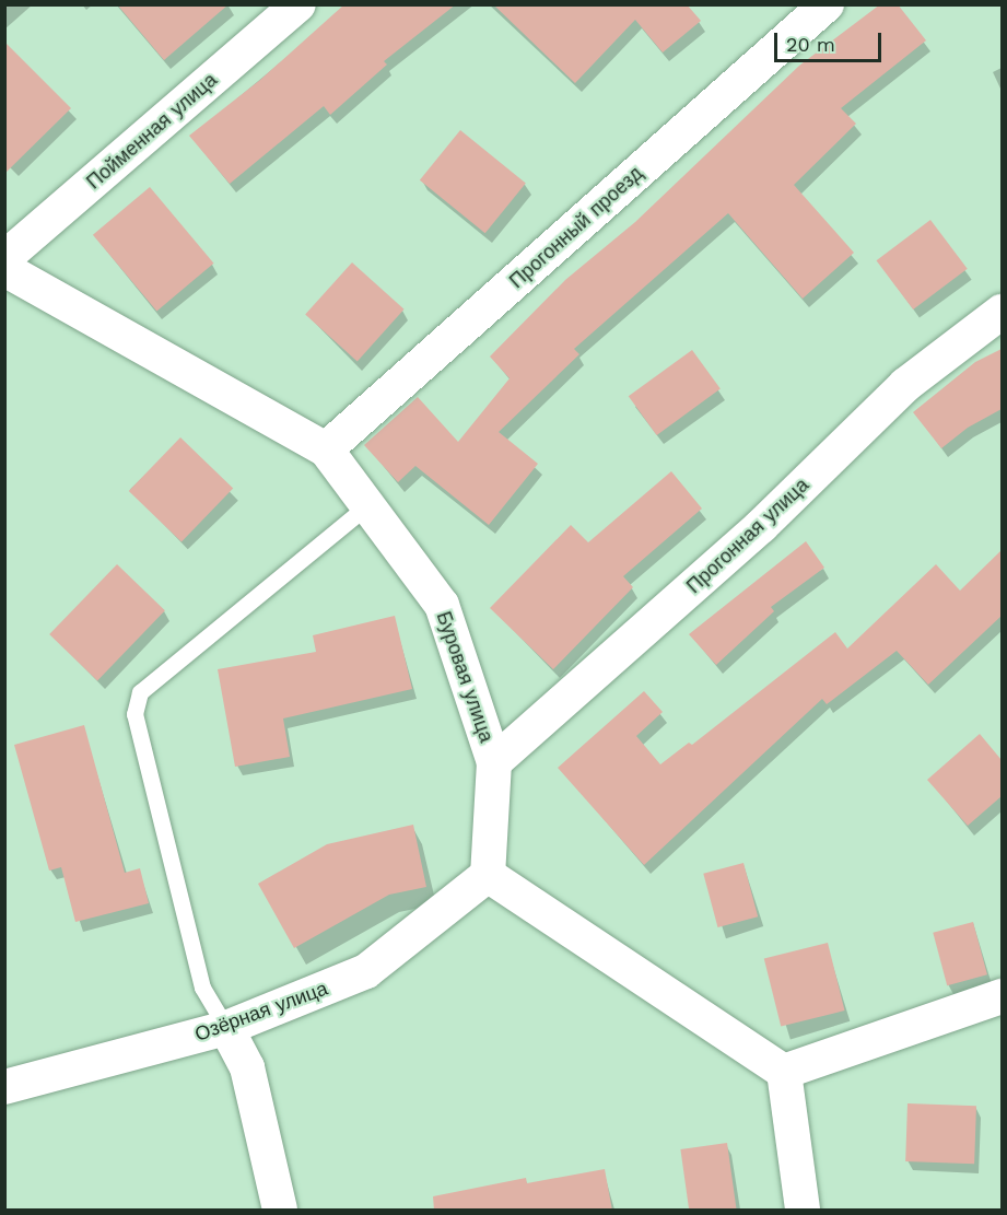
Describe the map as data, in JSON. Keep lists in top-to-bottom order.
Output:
{
  "streets": {
    "street": [
      "Пойменная улица",
      "Прогонный проезд",
      "Прогонная улица",
      "Буровая улица",
      "Озёрная улица"
    ]
  },
  "crossings": [
    ["Прогонный проезд", "Буровая улица"],
    ["Прогонная улица", "Буровая улица"],
    ["Буровая улица", "Озёрная улица"]
  ],
  "scale_bar": "20 m"
}
